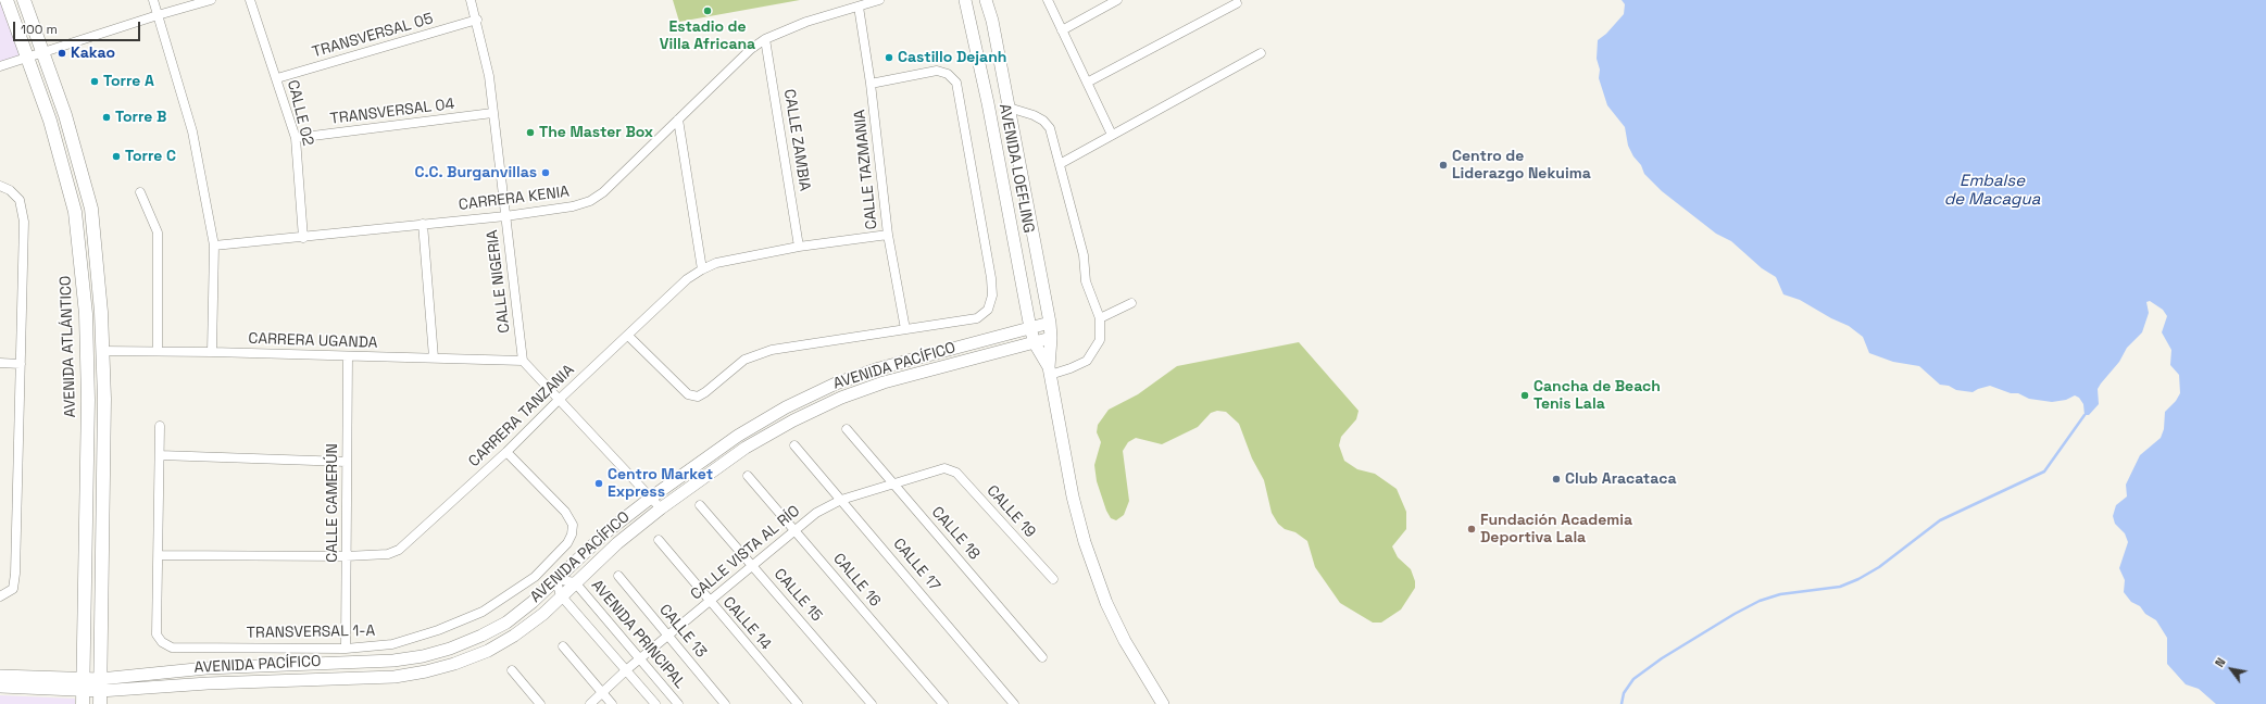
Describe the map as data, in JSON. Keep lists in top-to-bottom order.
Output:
{
  "streets": {
    "main road": ["AVENIDA ATLÁNTICO"],
    "street": [
      "TRANSVERSAL 05",
      "TRANSVERSAL 04",
      "CALLE 02",
      "CALLE ZAMBIA",
      "AVENIDA LOEFLING",
      "CALLE TAZMANIA",
      "CARRERA KENIA",
      "CALLE NIGERIA",
      "CARRERA UGANDA",
      "AVENIDA PACÍFICO",
      "CARRERA TANZANIA",
      "CALLE CAMERÚN",
      "CALLE 19",
      "CALLE 18",
      "CALLE VISTA AL RÍO",
      "CALLE 17",
      "CALLE 16",
      "CALLE 15",
      "CALLE 14",
      "CALLE 13",
      "TRANSVERSAL 1-A",
      "AVENIDA PRINCIPAL"
    ]
  },
  "crossings": [
    ["TRANSVERSAL 05", "CALLE 02"],
    ["TRANSVERSAL 05", "CALLE NIGERIA"],
    ["TRANSVERSAL 04", "CALLE 02"],
    ["TRANSVERSAL 04", "CALLE NIGERIA"],
    ["CALLE 02", "CARRERA KENIA"],
    ["CALLE ZAMBIA", "CARRERA KENIA"],
    ["CALLE ZAMBIA", "CARRERA TANZANIA"],
    ["AVENIDA LOEFLING", "AVENIDA PACÍFICO"],
    ["CALLE TAZMANIA", "CARRERA KENIA"],
    ["CALLE TAZMANIA", "CARRERA TANZANIA"],
    ["CARRERA KENIA", "CALLE NIGERIA"],
    ["CALLE NIGERIA", "CARRERA UGANDA"],
    ["CARRERA UGANDA", "AVENIDA ATLÁNTICO"],
    ["CARRERA UGANDA", "CALLE CAMERÚN"],
    ["AVENIDA ATLÁNTICO", "AVENIDA PACÍFICO"],
    ["AVENIDA PACÍFICO", "AVENIDA PRINCIPAL"],
    ["CARRERA TANZANIA", "CALLE CAMERÚN"],
    ["CARRERA TANZANIA", "TRANSVERSAL 1-A"],
    ["CALLE CAMERÚN", "TRANSVERSAL 1-A"],
    ["CALLE 19", "CALLE VISTA AL RÍO"],
    ["CALLE 18", "CALLE VISTA AL RÍO"],
    ["CALLE VISTA AL RÍO", "CALLE 17"],
    ["CALLE VISTA AL RÍO", "CALLE 16"],
    ["CALLE VISTA AL RÍO", "CALLE 15"],
    ["CALLE VISTA AL RÍO", "CALLE 14"],
    ["CALLE VISTA AL RÍO", "CALLE 13"],
    ["CALLE VISTA AL RÍO", "AVENIDA PRINCIPAL"]
  ],
  "water": ["Embalse de Macagua"],
  "places": [
    "Estadio de Villa Africana",
    "Kakao",
    "Castillo Dejanh",
    "Torre A",
    "Torre B",
    "The Master Box",
    "Torre C",
    "Centro de Liderazgo Nekuima",
    "C.C. Burganvillas",
    "Cancha de Beach Tenis Lala",
    "Club Aracataca",
    "Centro Market Express",
    "Fundación Academia Deportiva Lala"
  ],
  "scale_bar": "100 m",
  "north": "top left"
}
